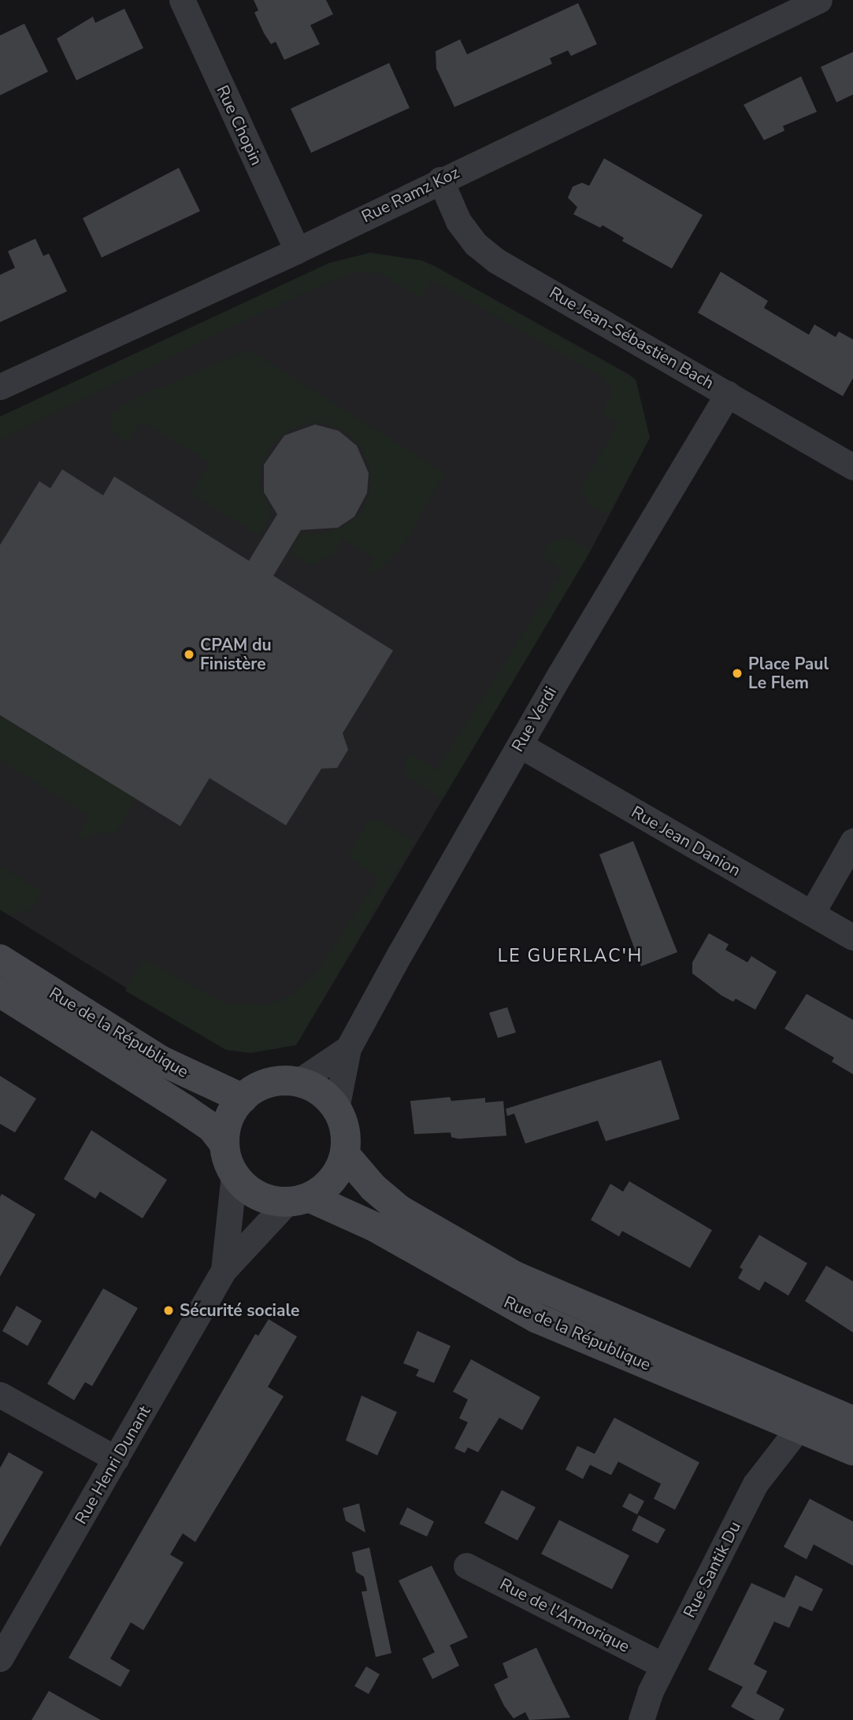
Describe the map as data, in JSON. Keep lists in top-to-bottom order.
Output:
{
  "streets": {
    "street": [
      "Rue Chopin",
      "Rue Ramz Koz",
      "Rue Jean-Sébastien Bach",
      "Rue Verdi",
      "Rue Jean Danion",
      "Rue de la République",
      "Rue Henri Dunant",
      "Rue Santik Du",
      "Rue de l'Armorique"
    ]
  },
  "crossings": [
    ["Rue Chopin", "Rue Ramz Koz"],
    ["Rue Ramz Koz", "Rue Jean-Sébastien Bach"],
    ["Rue Jean-Sébastien Bach", "Rue Verdi"],
    ["Rue Verdi", "Rue Jean Danion"],
    ["Rue Verdi", "Rue de la République"],
    ["Rue Verdi", "Rue Henri Dunant"],
    ["Rue de la République", "Rue Henri Dunant"],
    ["Rue de la République", "Rue Santik Du"],
    ["Rue Santik Du", "Rue de l'Armorique"]
  ],
  "districts": ["LE GUERLAC'H"],
  "places": ["CPAM du Finistère", "Place Paul Le Flem", "Sécurité sociale"]
}
